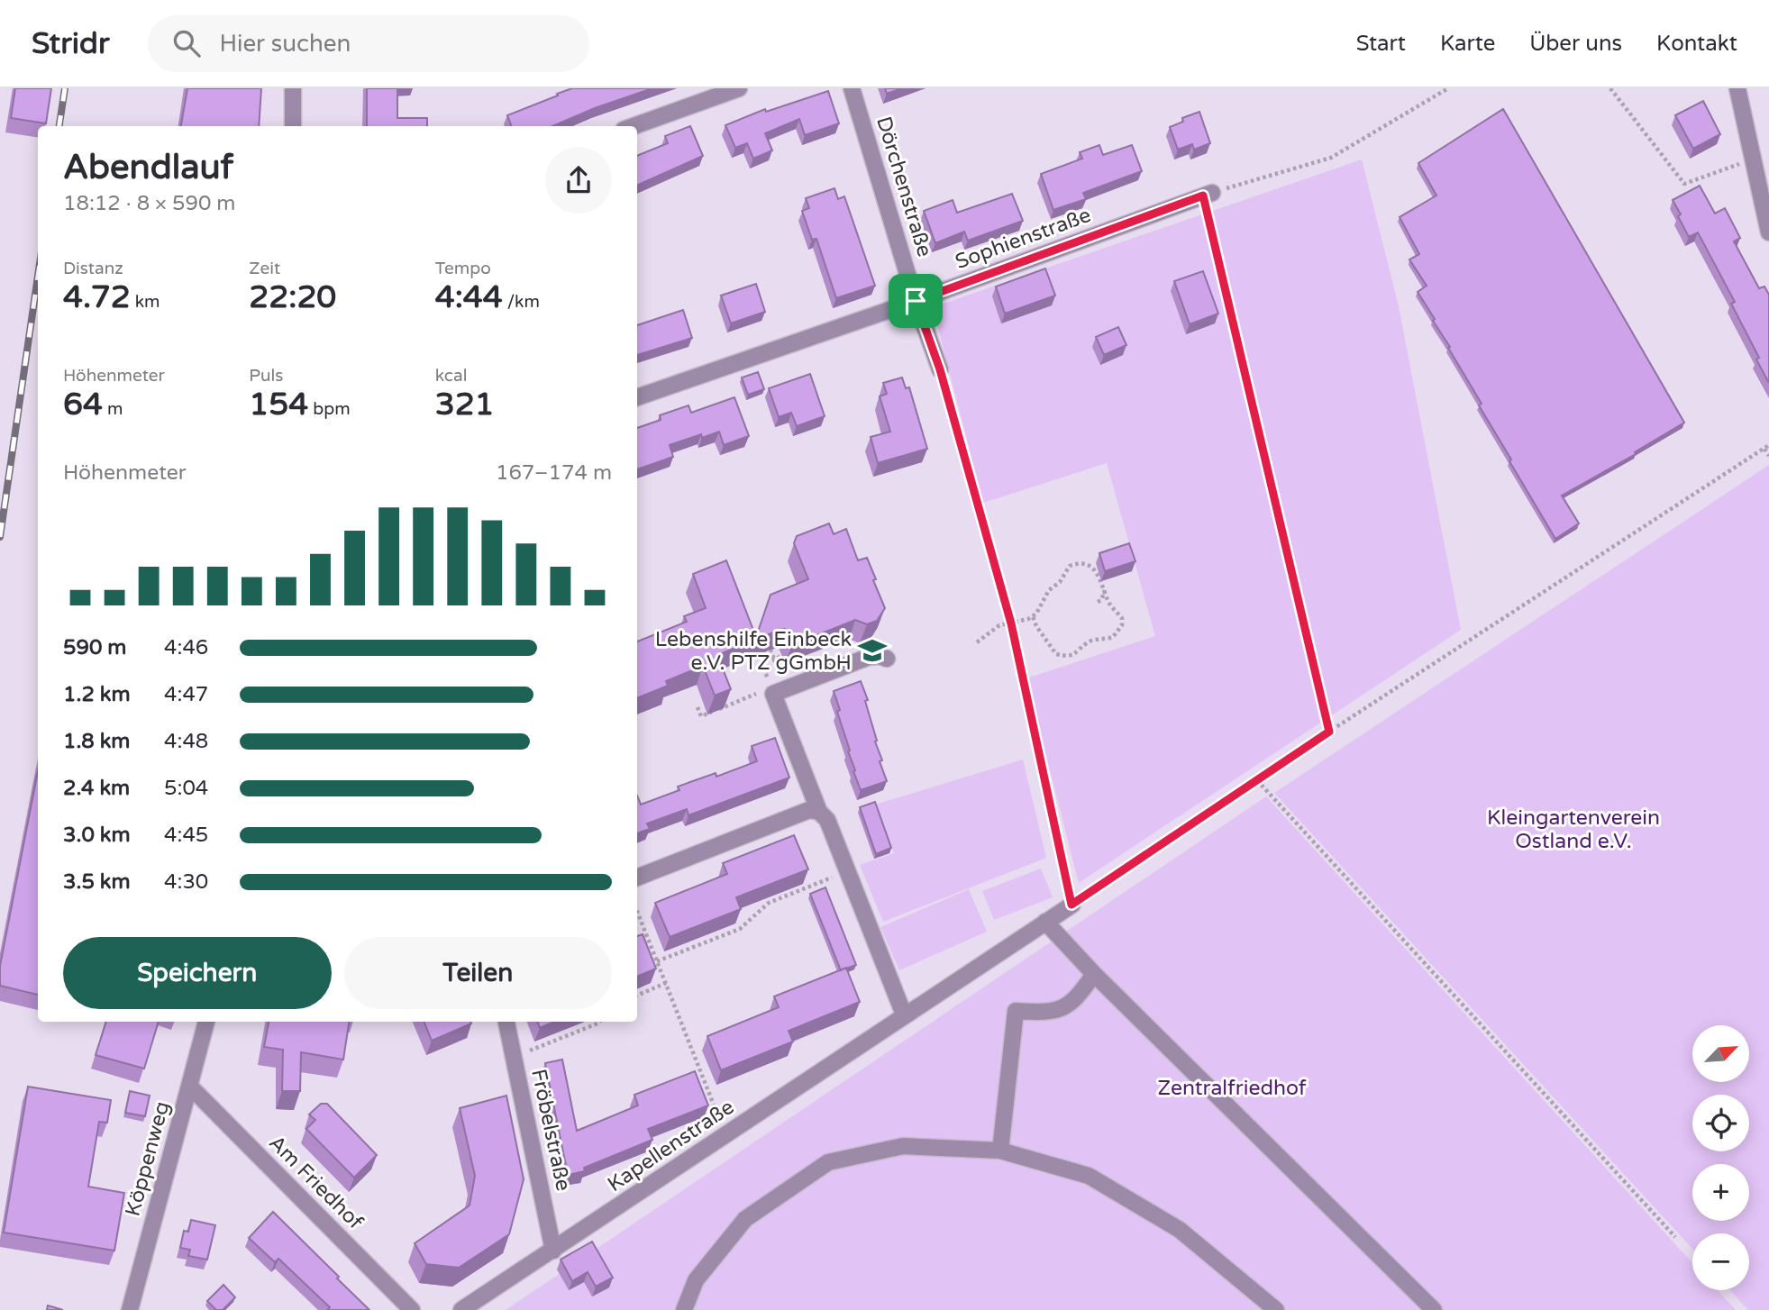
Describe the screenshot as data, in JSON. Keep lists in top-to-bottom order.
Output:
{
  "streets": {
    "street": [
      "Dörchenstraße",
      "Sophienstraße",
      "Fröbelstraße",
      "Kapellenstraße",
      "Köppenweg",
      "Am Friedhof"
    ]
  },
  "crossings": [
    ["Dörchenstraße", "Sophienstraße"],
    ["Fröbelstraße", "Kapellenstraße"],
    ["Köppenweg", "Am Friedhof"]
  ],
  "parks": ["Kleingartenverein Ostland e.V.", "Zentralfriedhof"],
  "places": {
    "school or university": ["Lebenshilfe Einbeck e.V. PTZ gGmbH"]
  },
  "north": "top right",
  "page": {
    "header": "Stridr",
    "search": "Hier suchen",
    "nav": [
      "Start",
      "Karte",
      "Über uns",
      "Kontakt"
    ],
    "heading": ["Abendlauf", "18:12 · 8 × 590 m"],
    "stats": [
      ["Distanz", "4.72 km"],
      ["Zeit", "22:20"],
      ["Tempo", "4:44 /km"],
      ["Höhenmeter", "64 m"],
      ["Puls", "154 bpm"],
      ["kcal", "321"]
    ],
    "chart": ["Höhenmeter", "167–174 m"],
    "list": [
      {
        "name": "590 m",
        "note": "4:46"
      },
      {
        "name": "1.2 km",
        "note": "4:47"
      },
      {
        "name": "1.8 km",
        "note": "4:48"
      },
      {
        "name": "2.4 km",
        "note": "5:04"
      },
      {
        "name": "3.0 km",
        "note": "4:45"
      },
      {
        "name": "3.5 km",
        "note": "4:30"
      }
    ],
    "buttons": ["Speichern", "Teilen"],
    "map_buttons": ["+", "−"]
  }
}
